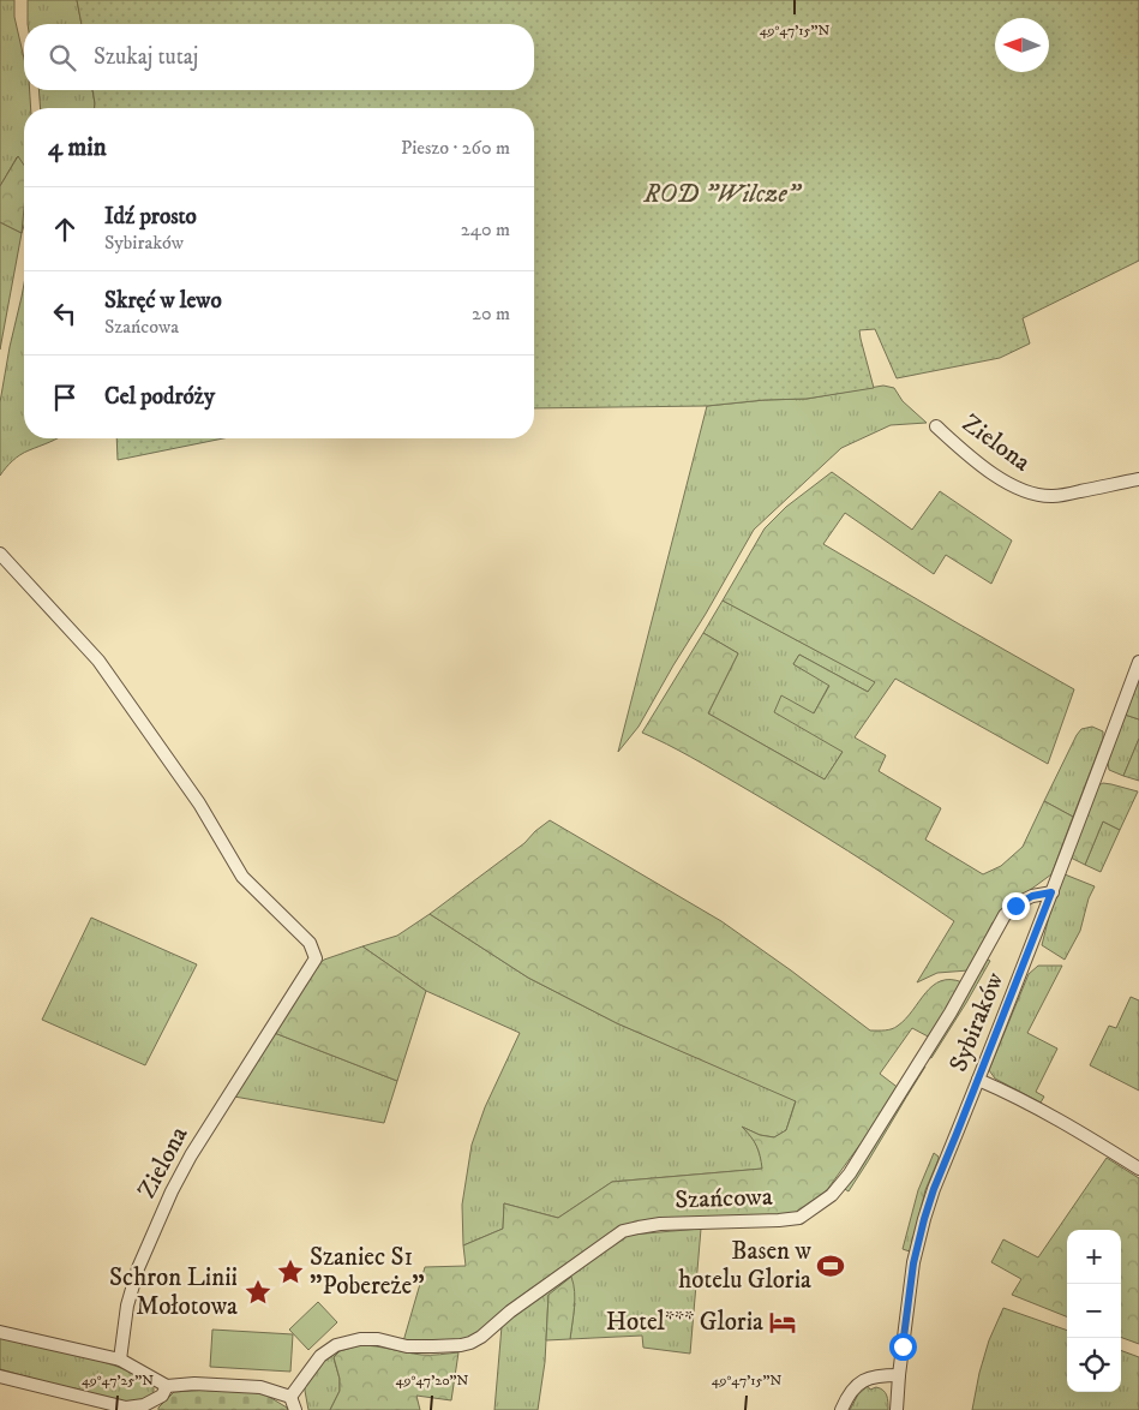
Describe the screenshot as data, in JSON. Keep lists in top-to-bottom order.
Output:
{
  "streets": {
    "street": ["Zielona", "Sybiraków", "Szańcowa"]
  },
  "crossings": [
    ["Sybiraków", "Szańcowa"]
  ],
  "parks": ["ROD \"Wilcze\""],
  "places": {
    "sports": ["Basen w hotelu Gloria"],
    "place": ["Szaniec S1 \"Pobereże\"", "Schron Linii Mołotowa"],
    "hotel": ["Hotel*** Gloria"]
  },
  "north": "left",
  "page": {
    "search": "Szukaj tutaj",
    "heading": ["4 min", "Pieszo · 260 m"],
    "list": [
      ["Idź prosto", "Sybiraków", "240 m"],
      ["Skręć w lewo", "Szańcowa", "20 m"],
      "Cel podróży"
    ],
    "map_buttons": ["+", "−"]
  },
  "coordinates": ["49°47'15\"N", "49°47'25\"N", "49°47'20\"N"]
}
